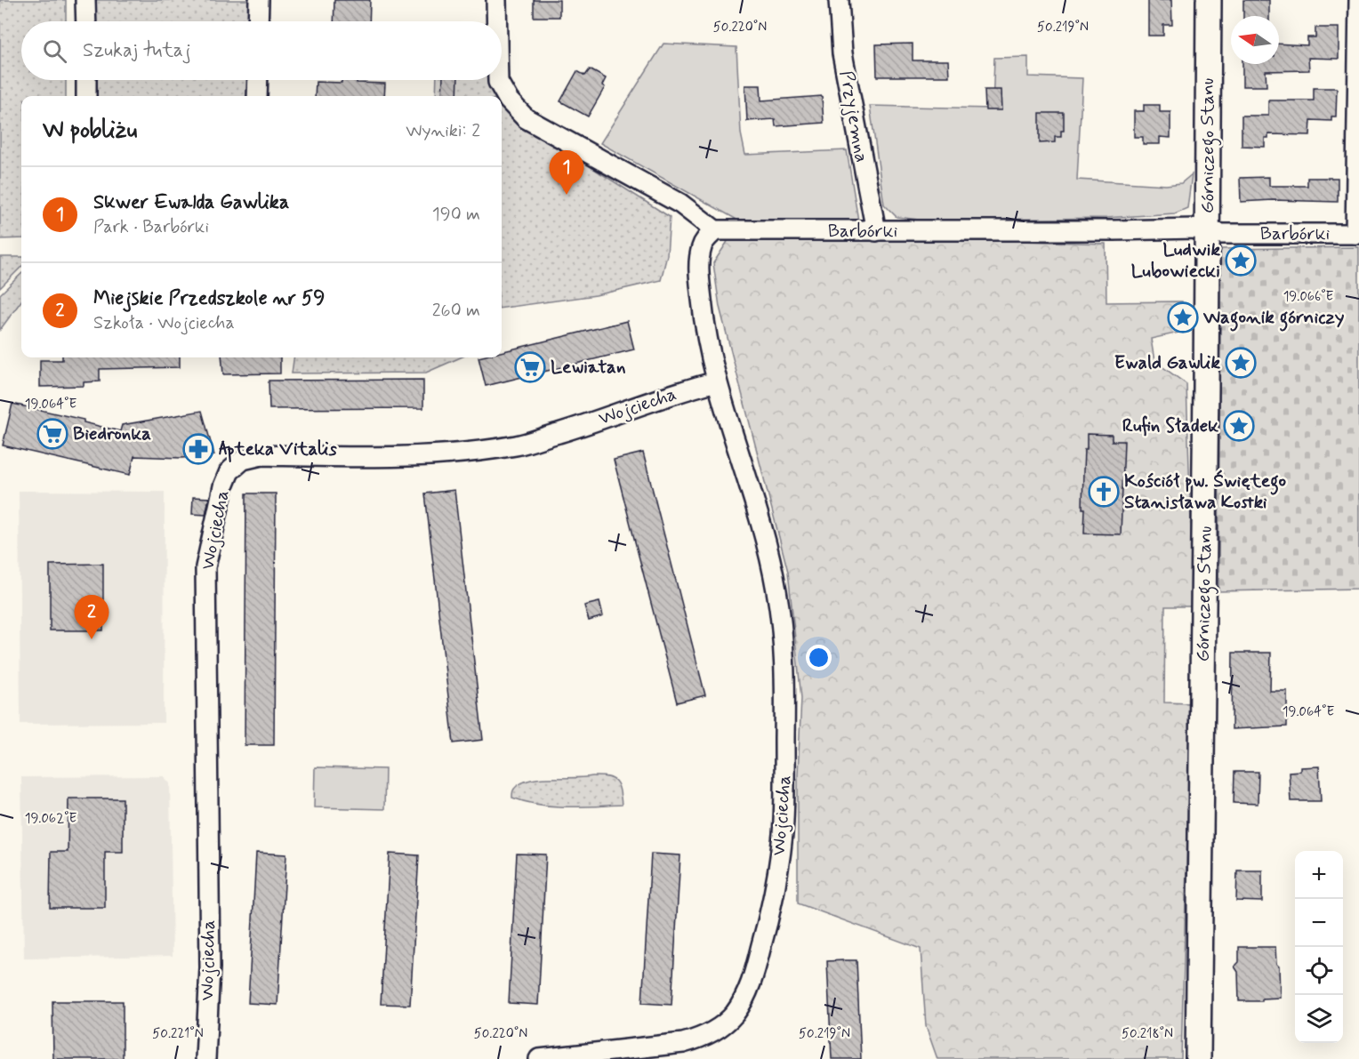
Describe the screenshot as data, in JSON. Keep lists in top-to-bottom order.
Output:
{
  "streets": {
    "street": [
      "Przyjemna",
      "Górniczego Stanu",
      "Barbórki",
      "Wojciecha"
    ]
  },
  "crossings": [
    ["Przyjemna", "Barbórki"],
    ["Górniczego Stanu", "Barbórki"],
    ["Barbórki", "Wojciecha"]
  ],
  "places": {
    "place": [
      "Ludwik Lubowiecki",
      "Wagonik górniczy",
      "Ewald Gawlik",
      "Rufin Sładek"
    ],
    "supermarket": ["Lewiatan", "Biedronka"],
    "pharmacy": ["Apteka Vitalis"],
    "church": ["Kościół pw. Świętego Stanisława Kostki"]
  },
  "north": "left",
  "page": {
    "search": "Szukaj tutaj",
    "heading": ["W pobliżu", "Wyniki: 2"],
    "pins": ["1", "2"],
    "list": [
      {
        "mark": "1",
        "name": "Skwer Ewalda Gawlika",
        "note": "Park · Barbórki",
        "value": "190 m"
      },
      {
        "mark": "2",
        "name": "Miejskie Przedszkole nr 59",
        "note": "Szkoła · Wojciecha",
        "value": "260 m"
      }
    ],
    "map_buttons": ["+", "−"]
  },
  "coordinates": [
    "50.220°N",
    "50.219°N",
    "19.066°E",
    "19.064°E",
    "19.062°E",
    "50.221°N",
    "50.218°N"
  ]
}
